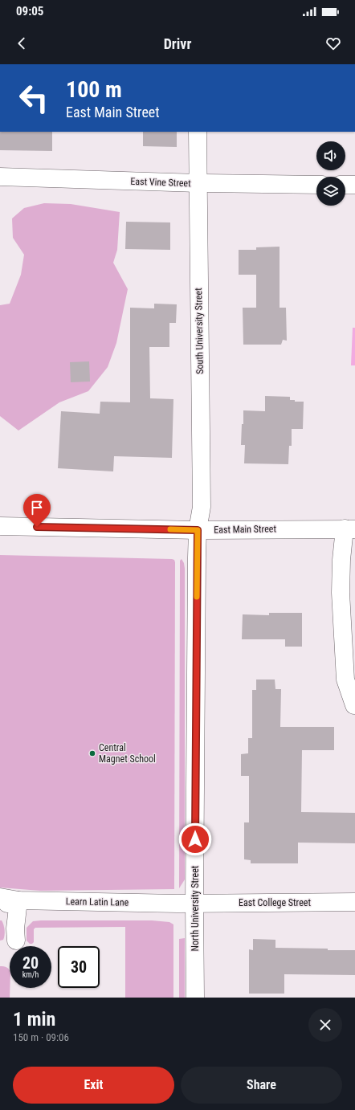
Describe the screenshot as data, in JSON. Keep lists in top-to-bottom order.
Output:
{
  "streets": {
    "street": [
      "East Vine Street",
      "South University Street",
      "East Main Street",
      "Learn Latin Lane",
      "East College Street",
      "North University Street"
    ]
  },
  "crossings": [
    ["East Vine Street", "South University Street"],
    ["South University Street", "East Main Street"],
    ["South University Street", "North University Street"],
    ["East Main Street", "North University Street"],
    ["Learn Latin Lane", "East College Street"],
    ["Learn Latin Lane", "North University Street"],
    ["East College Street", "North University Street"]
  ],
  "places": ["Central Magnet School"],
  "page": {
    "status": "09:05",
    "header": "Drivr",
    "turn": ["100 m", "East Main Street"],
    "speed": "20 km/h",
    "limit": "30",
    "heading": ["1 min", "150 m · 09:06"],
    "buttons": ["Exit", "Share"]
  }
}
